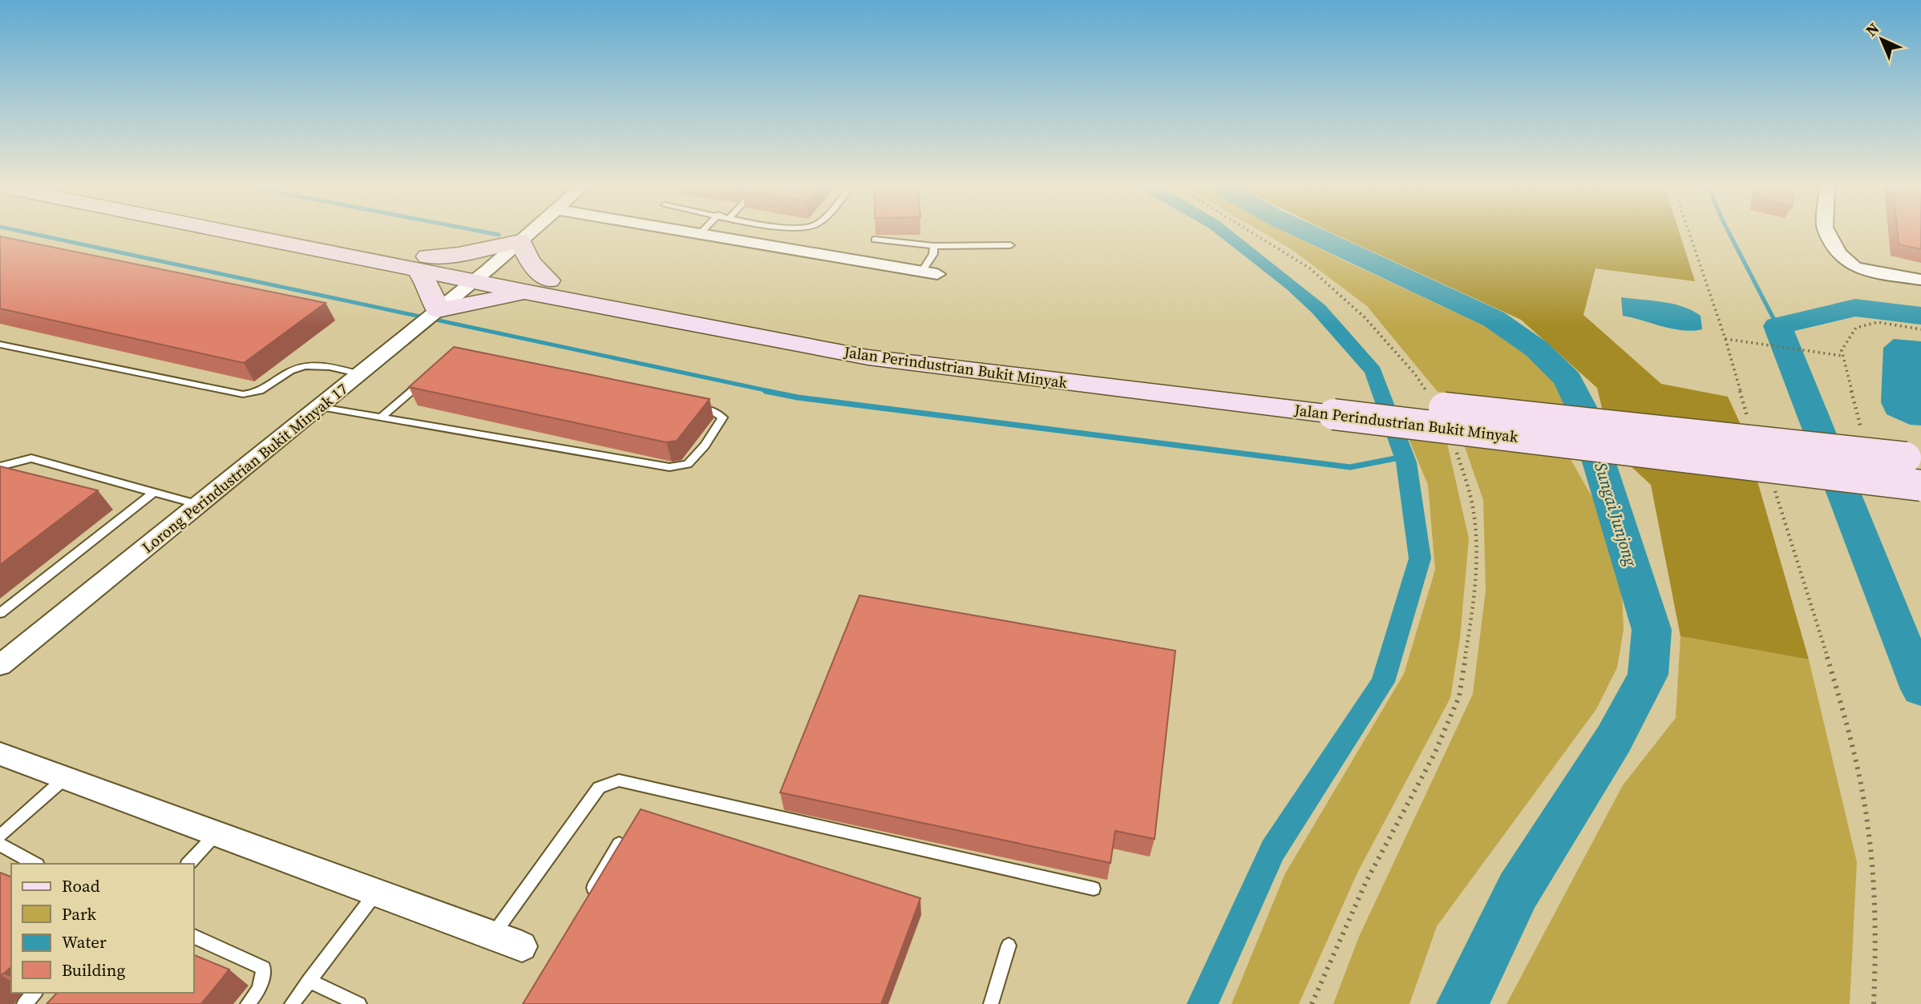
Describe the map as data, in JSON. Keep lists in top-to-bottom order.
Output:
{
  "streets": {
    "main road": ["Jalan Perindustrian Bukit Minyak"],
    "street": ["Lorong Perindustrian Bukit Minyak 17"]
  },
  "crossings": [
    ["Jalan Perindustrian Bukit Minyak", "Lorong Perindustrian Bukit Minyak 17"]
  ],
  "water": ["Sungai Junjong"],
  "legend": [
    "Road",
    "Park",
    "Water",
    "Building"
  ],
  "north": "top left"
}
